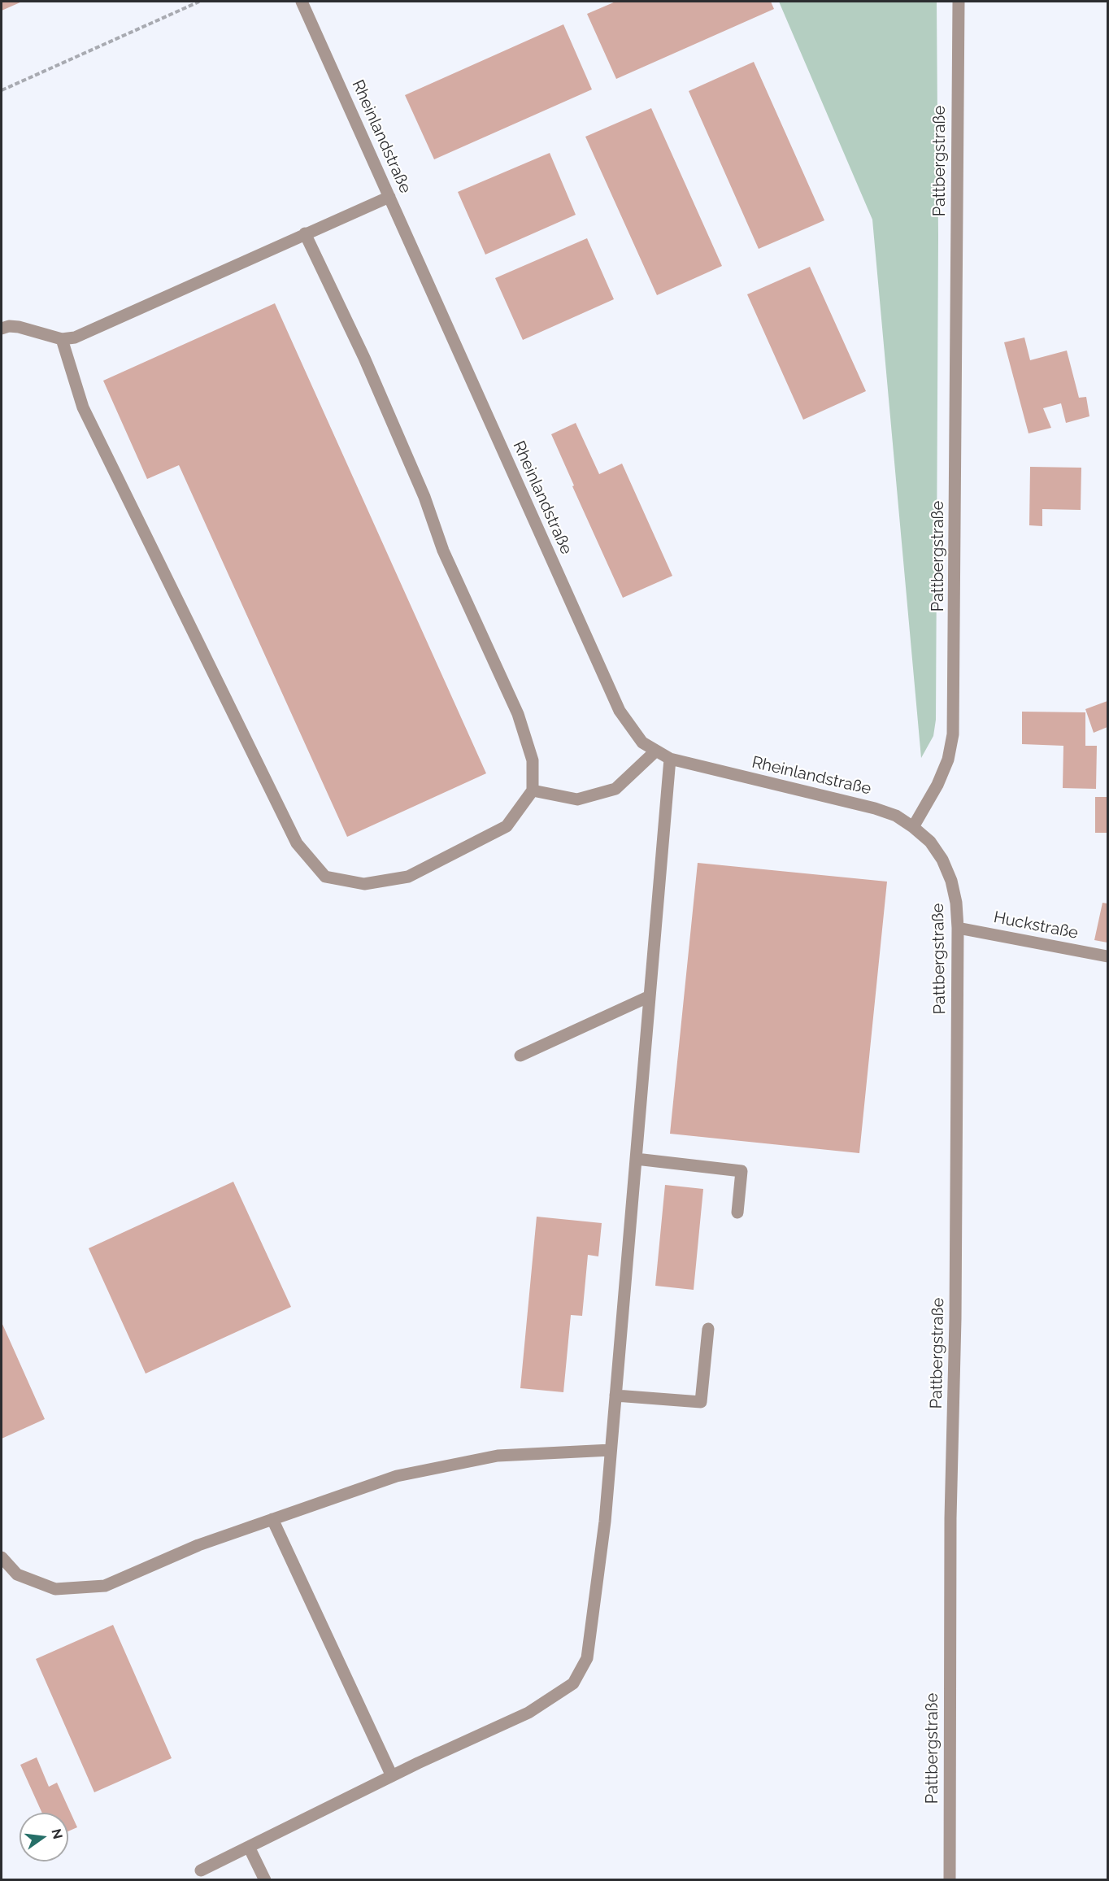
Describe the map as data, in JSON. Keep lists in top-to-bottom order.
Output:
{
  "streets": {
    "street": ["Rheinlandstraße", "Pattbergstraße", "Huckstraße"]
  },
  "crossings": [
    ["Rheinlandstraße", "Pattbergstraße"],
    ["Pattbergstraße", "Huckstraße"]
  ],
  "north": "right"
}
